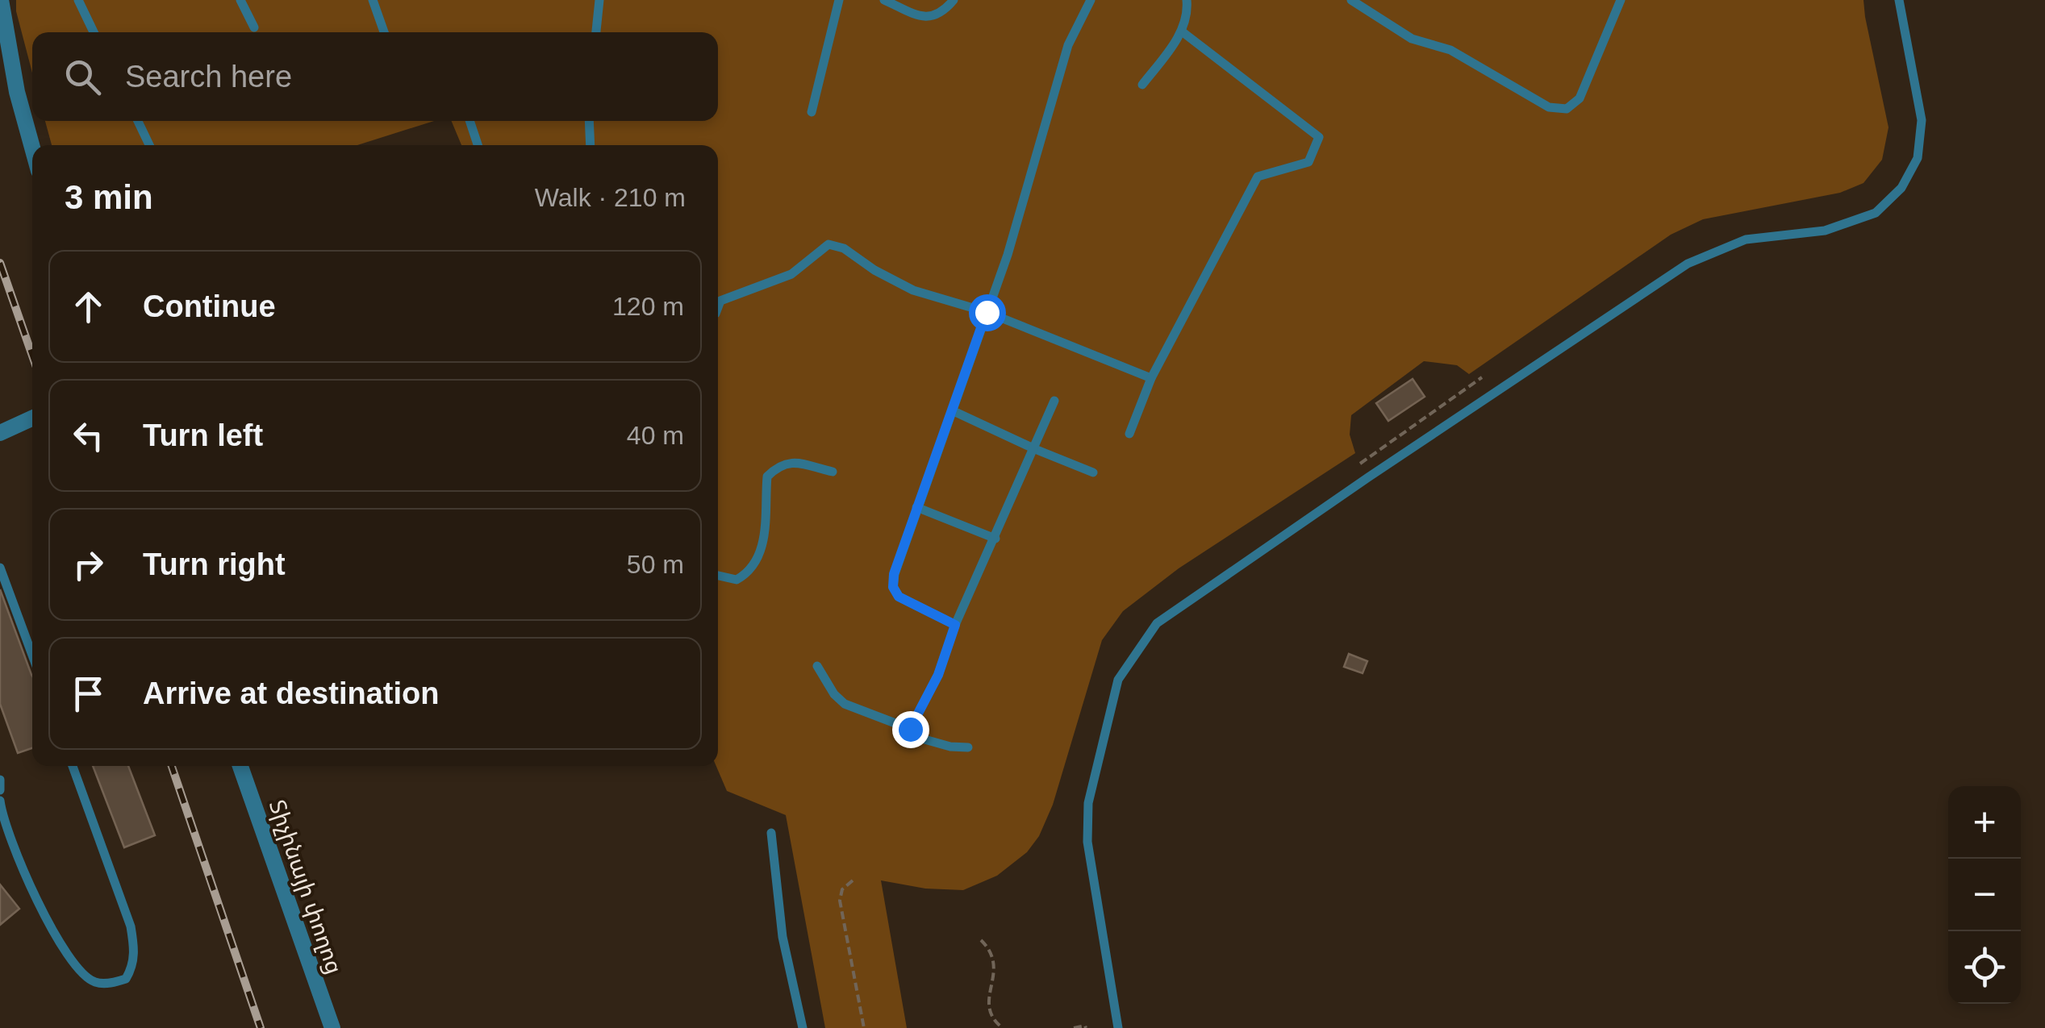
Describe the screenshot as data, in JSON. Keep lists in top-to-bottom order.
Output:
{
  "streets": {
    "street": ["Տիչինայի փողոց"]
  },
  "page": {
    "search": "Search here",
    "heading": ["3 min", "Walk · 210 m"],
    "list": [
      ["Continue", "120 m"],
      ["Turn left", "40 m"],
      ["Turn right", "50 m"],
      "Arrive at destination"
    ],
    "map_buttons": ["+", "−"]
  }
}
